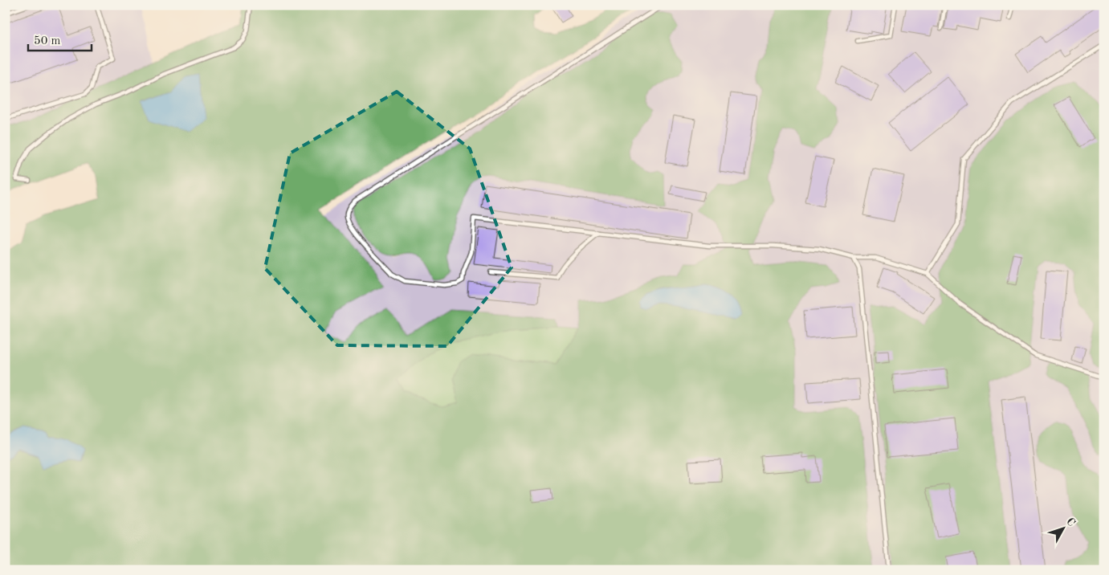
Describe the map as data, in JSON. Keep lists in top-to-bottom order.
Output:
{
  "scale_bar": "50 m",
  "north": "top right"
}
